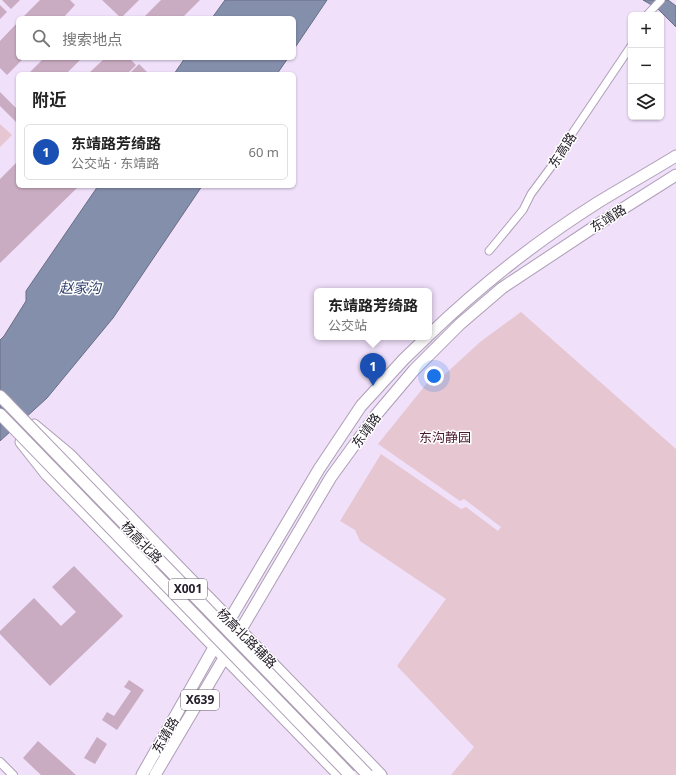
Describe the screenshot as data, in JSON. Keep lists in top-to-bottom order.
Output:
{
  "streets": {
    "main road": [
      "东靖路",
      "杨高北路",
      "X001",
      "杨高北路辅路",
      "X639"
    ],
    "street": ["东高路"]
  },
  "crossings": [
    ["东靖路", "X001"],
    ["东靖路", "杨高北路辅路"],
    ["杨高北路", "X001"],
    ["杨高北路", "杨高北路辅路"]
  ],
  "water": ["赵家沟"],
  "parks": ["东沟静园"],
  "page": {
    "map_buttons": ["+", "−"],
    "search": "搜索地点",
    "heading": "附近",
    "list": [
      {
        "mark": "1",
        "name": "东靖路芳绮路",
        "note": "公交站 · 东靖路",
        "value": "60 m"
      }
    ],
    "popup": ["东靖路芳绮路", "公交站"],
    "pins": "1"
  }
}
